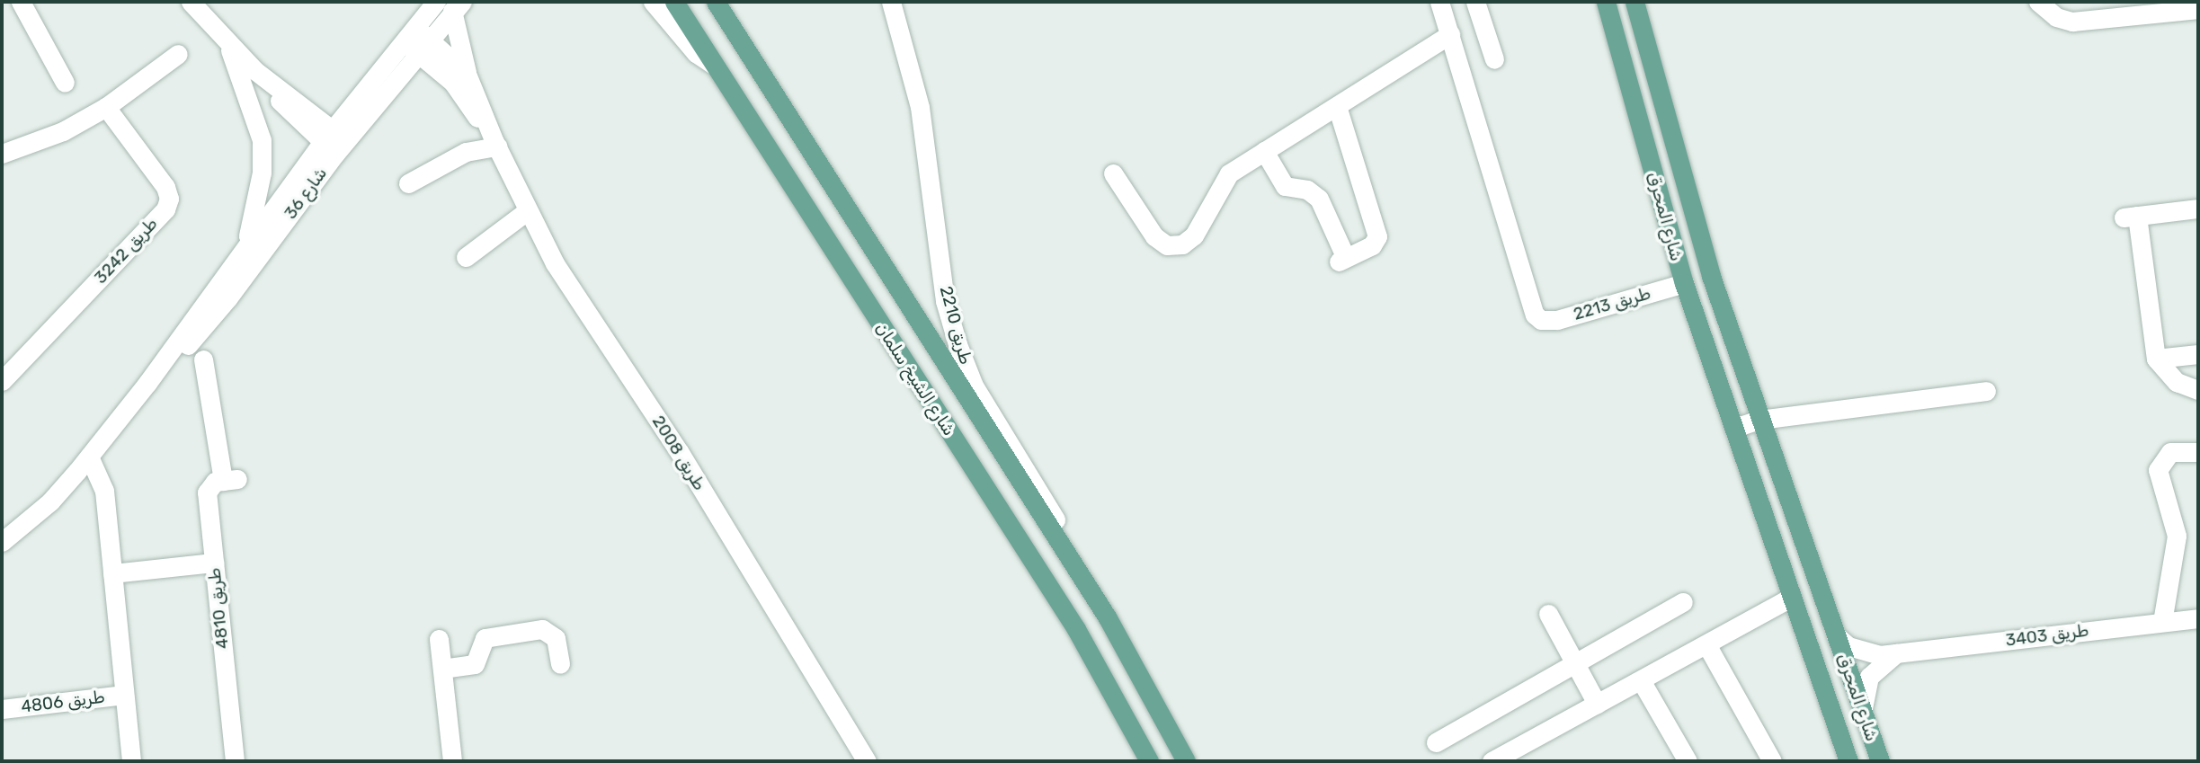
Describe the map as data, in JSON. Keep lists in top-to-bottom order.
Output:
{
  "streets": {
    "main road": ["شارع المحرق", "شارع الشيخ سلمان"],
    "street": [
      "شارع 36",
      "طريق 3242",
      "طريق 2213",
      "طريق 2210",
      "طريق 2008",
      "طريق 4810",
      "طريق 3403",
      "طريق 4806"
    ]
  },
  "crossings": [
    ["شارع 36", "طريق 2008"],
    ["شارع المحرق", "طريق 2213"],
    ["شارع المحرق", "طريق 3403"],
    ["طريق 2210", "شارع الشيخ سلمان"]
  ]
}
